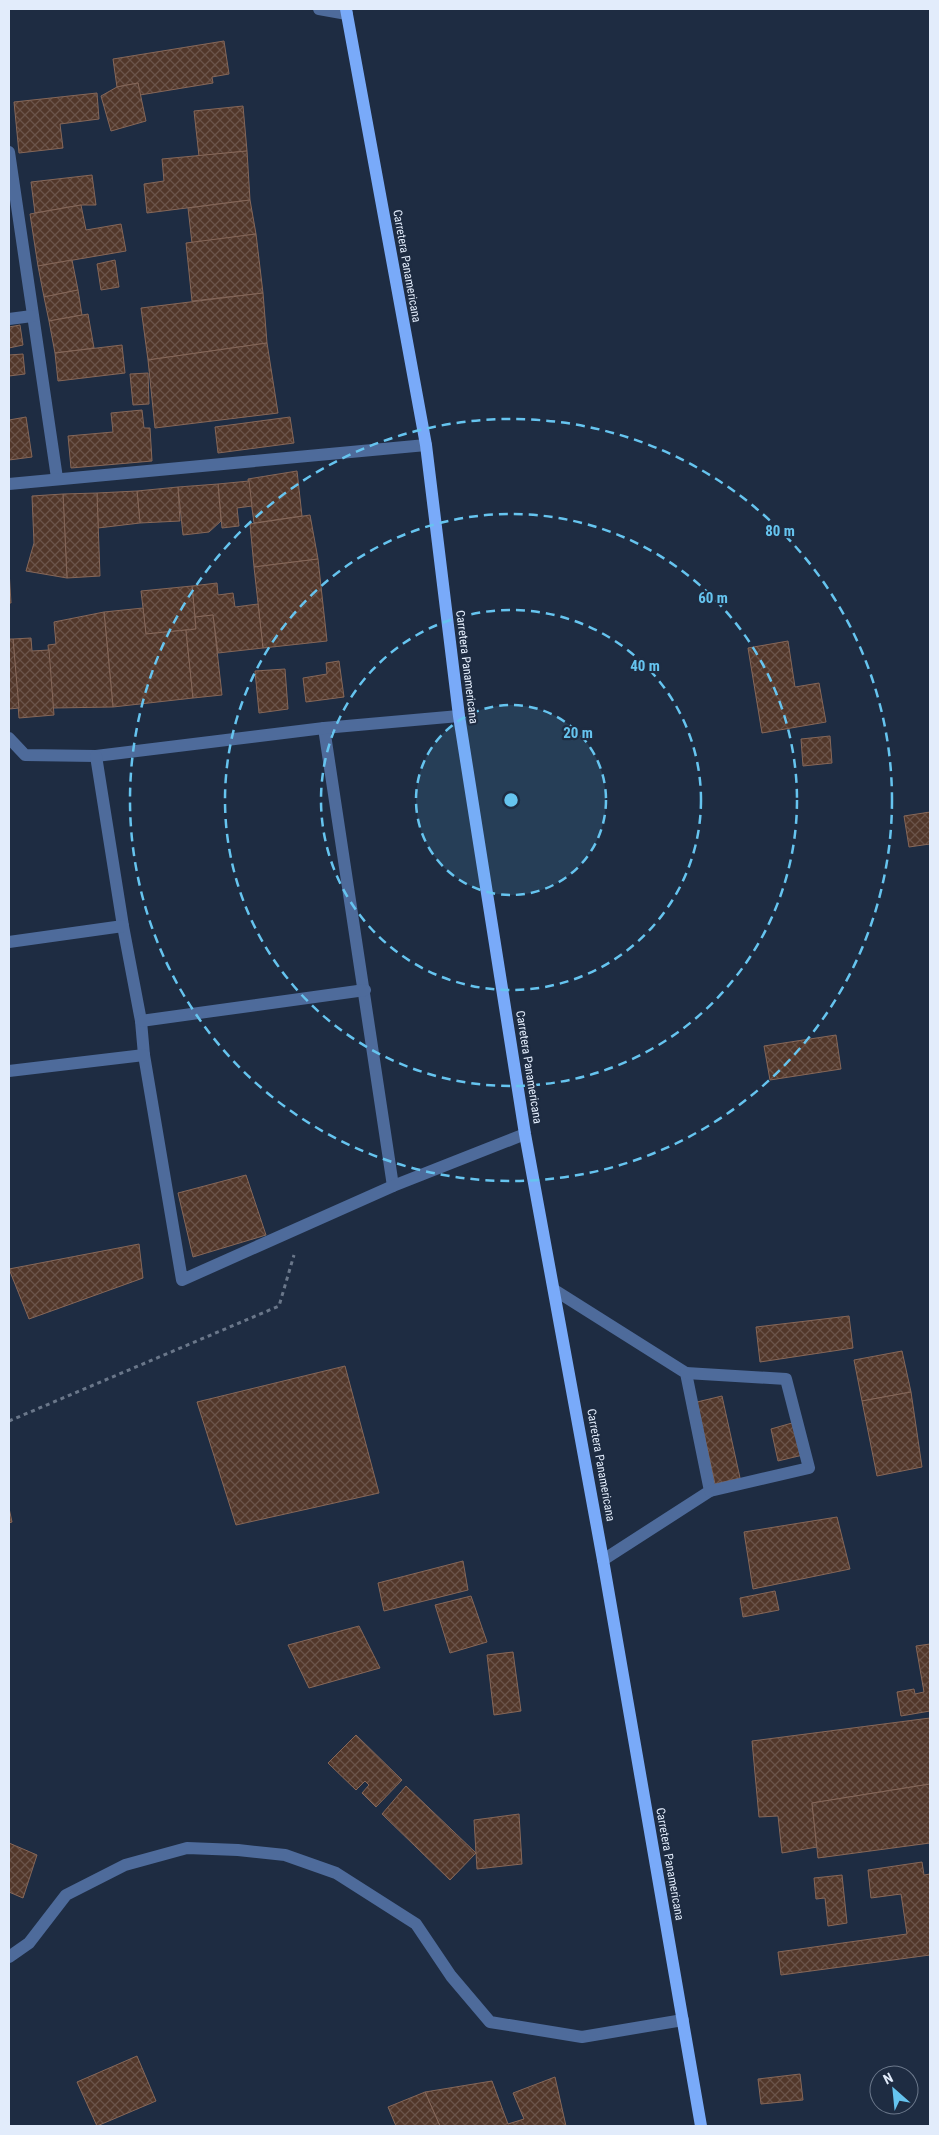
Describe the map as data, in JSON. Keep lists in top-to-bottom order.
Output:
{
  "streets": {
    "main road": ["Carretera Panamericana"]
  },
  "north": "top left",
  "rings": [
    "80 m",
    "60 m",
    "40 m",
    "20 m"
  ]
}
